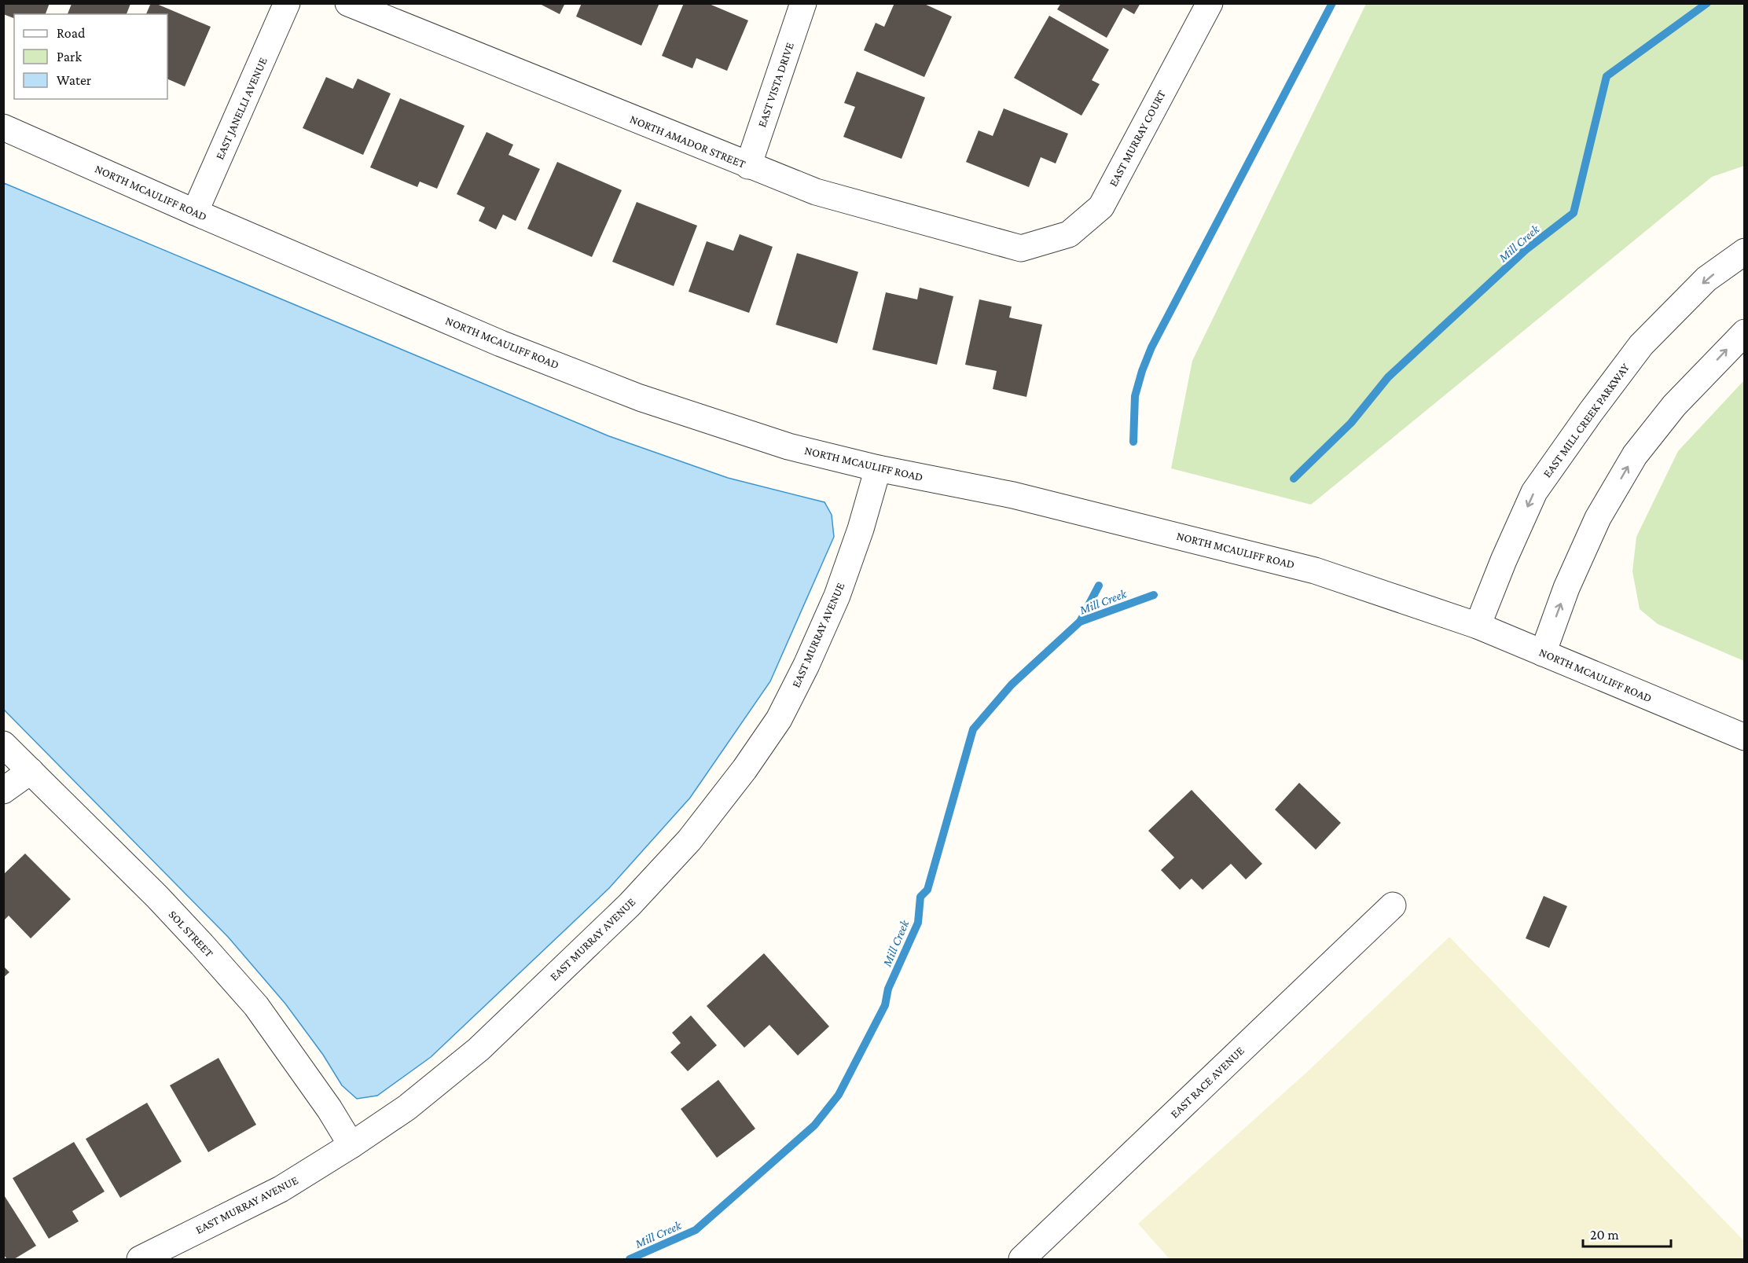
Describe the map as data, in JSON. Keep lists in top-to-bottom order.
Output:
{
  "streets": {
    "street": [
      "EAST VISTA DRIVE",
      "EAST JANELLI AVENUE",
      "EAST MURRAY COURT",
      "NORTH AMADOR STREET",
      "NORTH MCAULIFF ROAD",
      "EAST MILL CREEK PARKWAY",
      "EAST MURRAY AVENUE",
      "SOL STREET",
      "EAST RACE AVENUE"
    ]
  },
  "crossings": [
    ["EAST VISTA DRIVE", "NORTH AMADOR STREET"],
    ["EAST JANELLI AVENUE", "NORTH MCAULIFF ROAD"],
    ["EAST MURRAY COURT", "NORTH AMADOR STREET"],
    ["NORTH MCAULIFF ROAD", "EAST MILL CREEK PARKWAY"],
    ["NORTH MCAULIFF ROAD", "EAST MURRAY AVENUE"],
    ["EAST MURRAY AVENUE", "SOL STREET"]
  ],
  "water": ["Mill Creek"],
  "legend": ["Road", "Park", "Water"],
  "scale_bar": "20 m"
}
